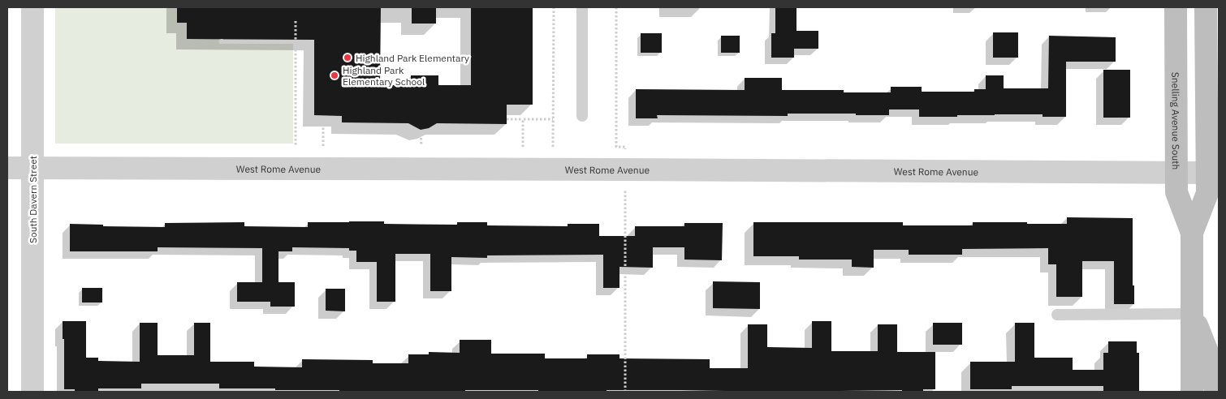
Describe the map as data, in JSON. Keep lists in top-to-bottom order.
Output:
{
  "streets": {
    "main road": ["Snelling Avenue South"],
    "street": ["West Rome Avenue", "South Davern Street"]
  },
  "crossings": [
    ["Snelling Avenue South", "West Rome Avenue"],
    ["West Rome Avenue", "South Davern Street"]
  ],
  "places": ["Highland Park Elementary", "Highland Park Elementary School"]
}
